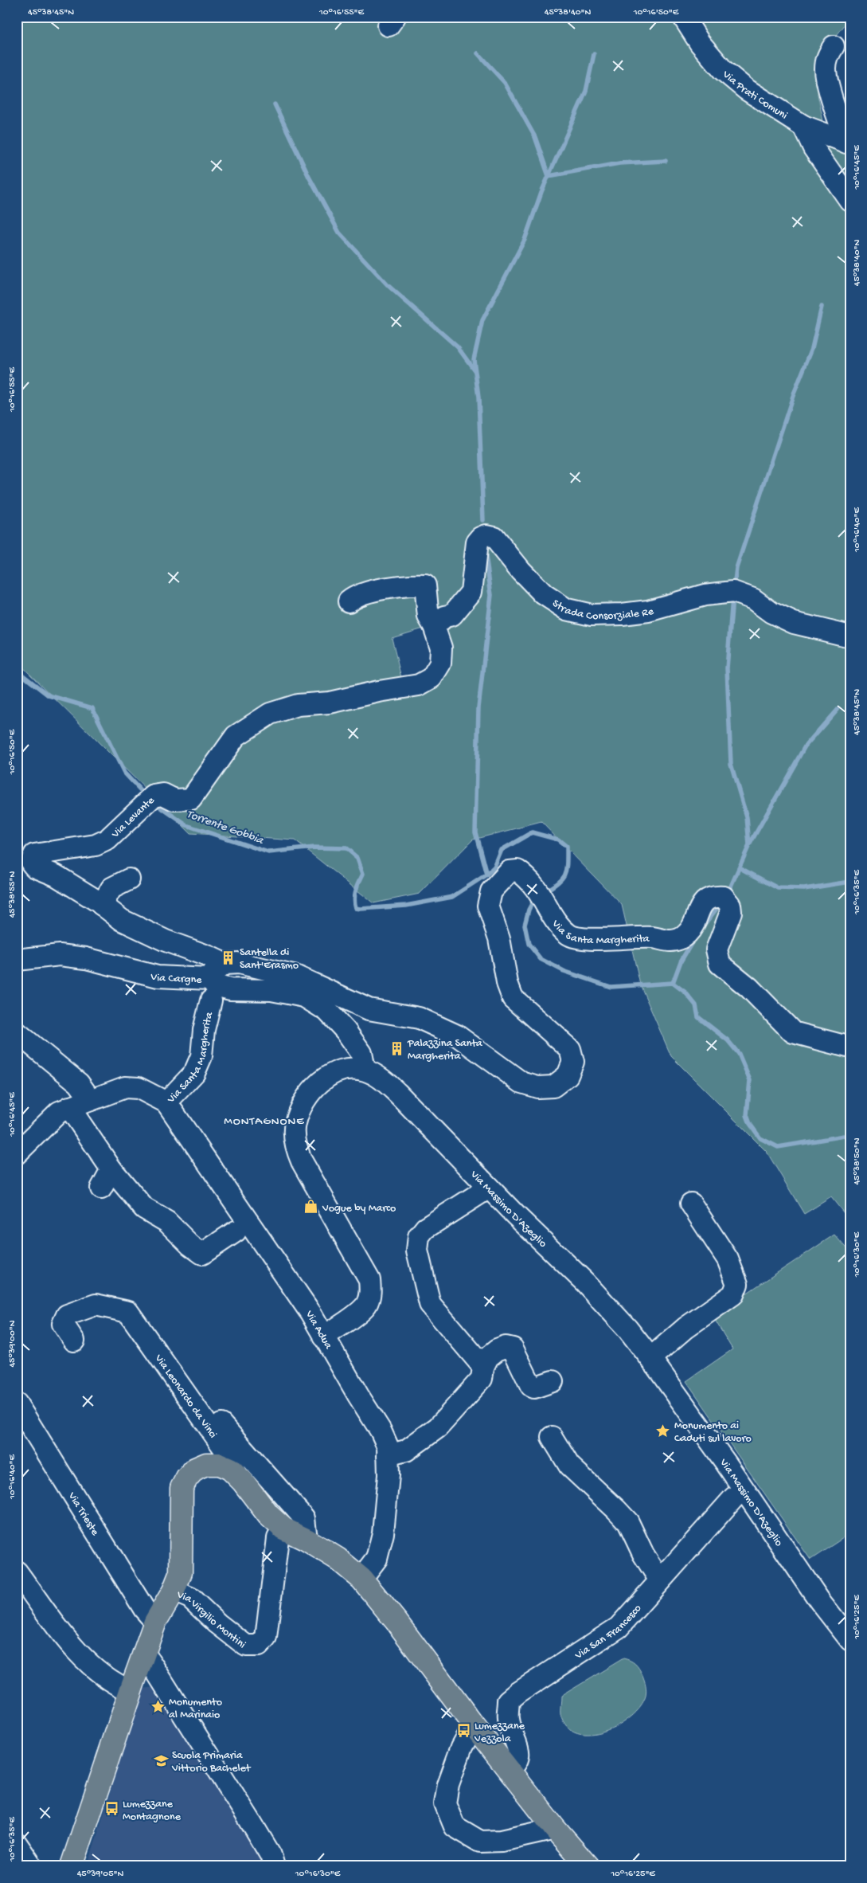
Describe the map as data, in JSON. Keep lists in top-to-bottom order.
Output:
{
  "streets": {
    "main road": ["Via Leonardo da Vinci", "Via Virgilio Montini"],
    "street": [
      "Via Prati Comuni",
      "Strada Consorziale Re",
      "Via Levante",
      "Via Santa Margherita",
      "Via Cargne",
      "Via Massimo D'Azeglio",
      "Via Adua",
      "Via Trieste",
      "Via San Francesco"
    ]
  },
  "crossings": [
    ["Strada Consorziale Re", "Via Levante"],
    ["Via Levante", "Via Santa Margherita"],
    ["Via Santa Margherita", "Via Adua"],
    ["Via Cargne", "Via Massimo D'Azeglio"],
    ["Via Massimo D'Azeglio", "Via San Francesco"],
    ["Via Leonardo da Vinci", "Via Virgilio Montini"],
    ["Via Trieste", "Via Virgilio Montini"]
  ],
  "districts": ["MONTAGNONE"],
  "water": ["Torrente Gobbia"],
  "places": {
    "building": ["Santella di Sant'Erasmo", "Palazzina Santa Margherita"],
    "shop": ["Vogue by Marco"],
    "place": ["Monumento ai Caduti sul lavoro", "Monumento al Marinaio"],
    "bus stop": ["Lumezzane Vezzola", "Lumezzane Montagnone"],
    "school or university": ["Scuola Primaria Vittorio Bachelet"]
  },
  "coordinates": [
    "45°38'45\"N",
    "10°16'55\"E",
    "45°38'40\"N",
    "10°16'50\"E",
    "10°16'45\"E",
    "10°16'40\"E",
    "10°16'35\"E",
    "45°38'55\"N",
    "45°38'50\"N",
    "10°16'30\"E",
    "45°39'00\"N",
    "10°16'25\"E",
    "45°39'05\"N"
  ]
}
